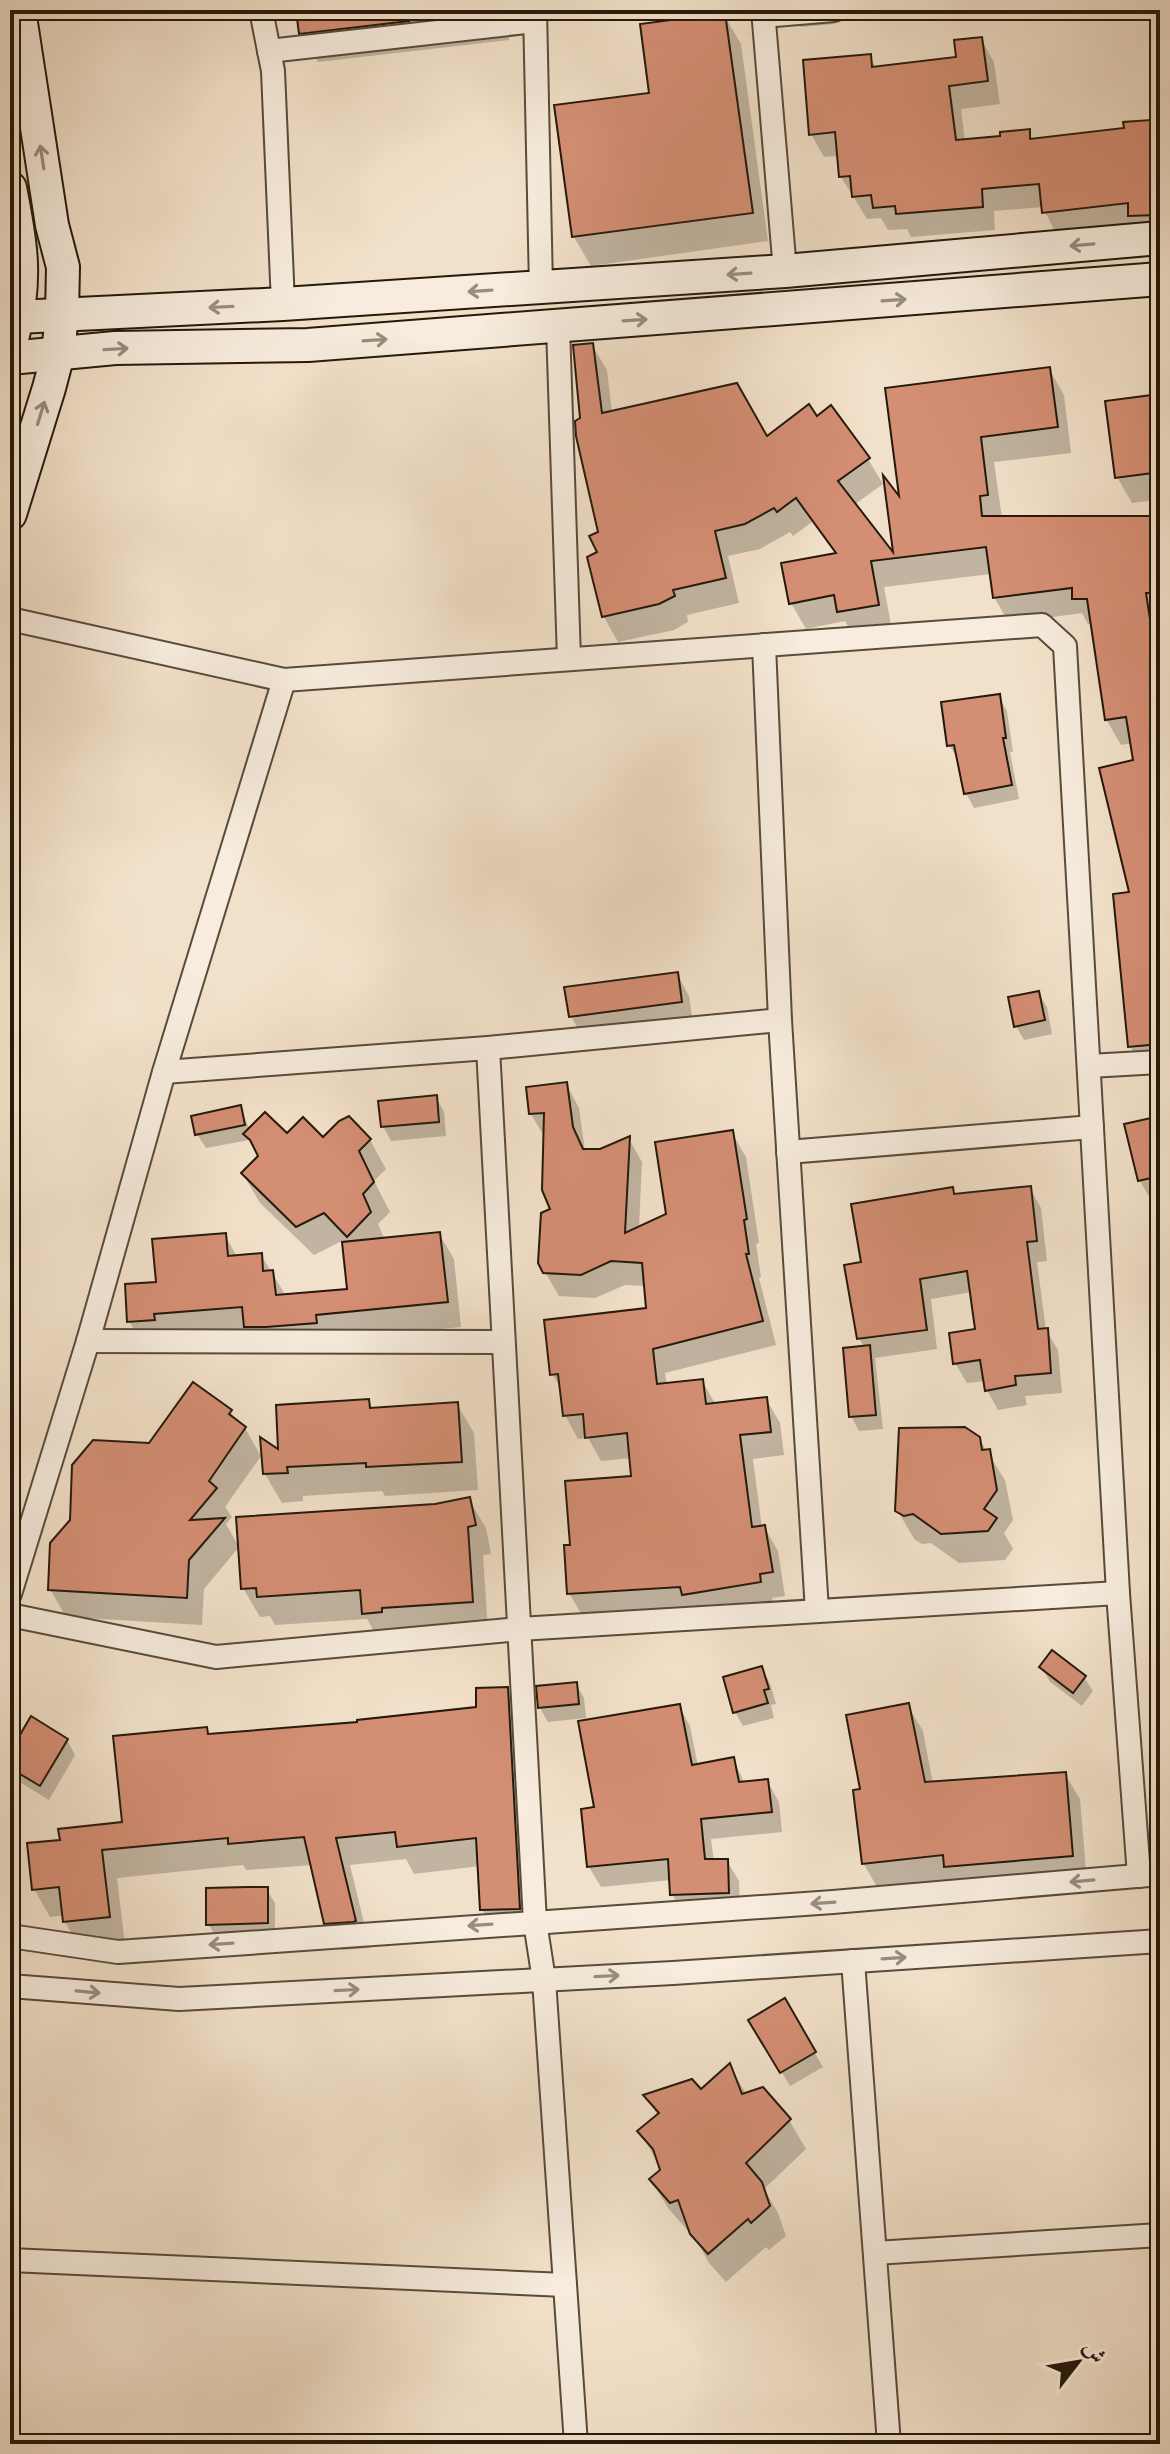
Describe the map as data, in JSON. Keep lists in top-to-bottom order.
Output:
{
  "north": "top right"
}
